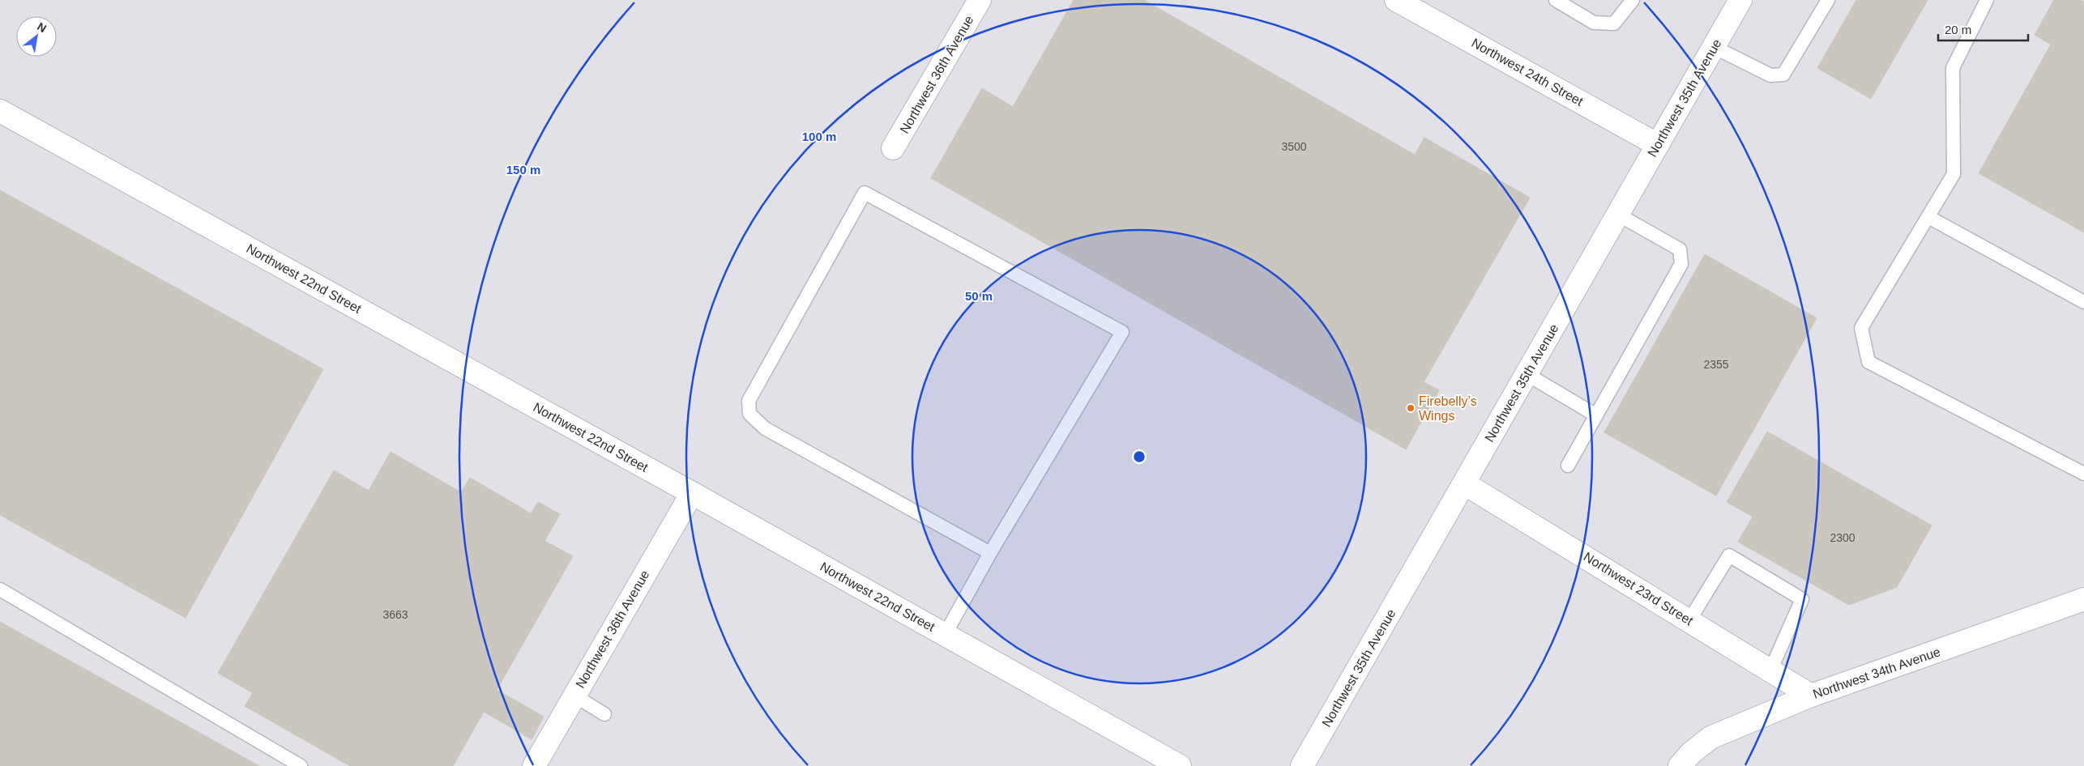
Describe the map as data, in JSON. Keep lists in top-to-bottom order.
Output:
{
  "streets": {
    "street": [
      "Northwest 24th Street",
      "Northwest 36th Avenue",
      "Northwest 35th Avenue",
      "Northwest 22nd Street",
      "Northwest 23rd Street",
      "Northwest 34th Avenue"
    ]
  },
  "crossings": [
    ["Northwest 24th Street", "Northwest 35th Avenue"],
    ["Northwest 36th Avenue", "Northwest 22nd Street"],
    ["Northwest 35th Avenue", "Northwest 23rd Street"],
    ["Northwest 23rd Street", "Northwest 34th Avenue"]
  ],
  "places": ["Firebelly’s Wings"],
  "house_numbers": [
    "3500",
    "2355",
    "2300",
    "3663"
  ],
  "scale_bar": "20 m",
  "north": "top right",
  "rings": ["100 m", "150 m", "50 m"]
}
